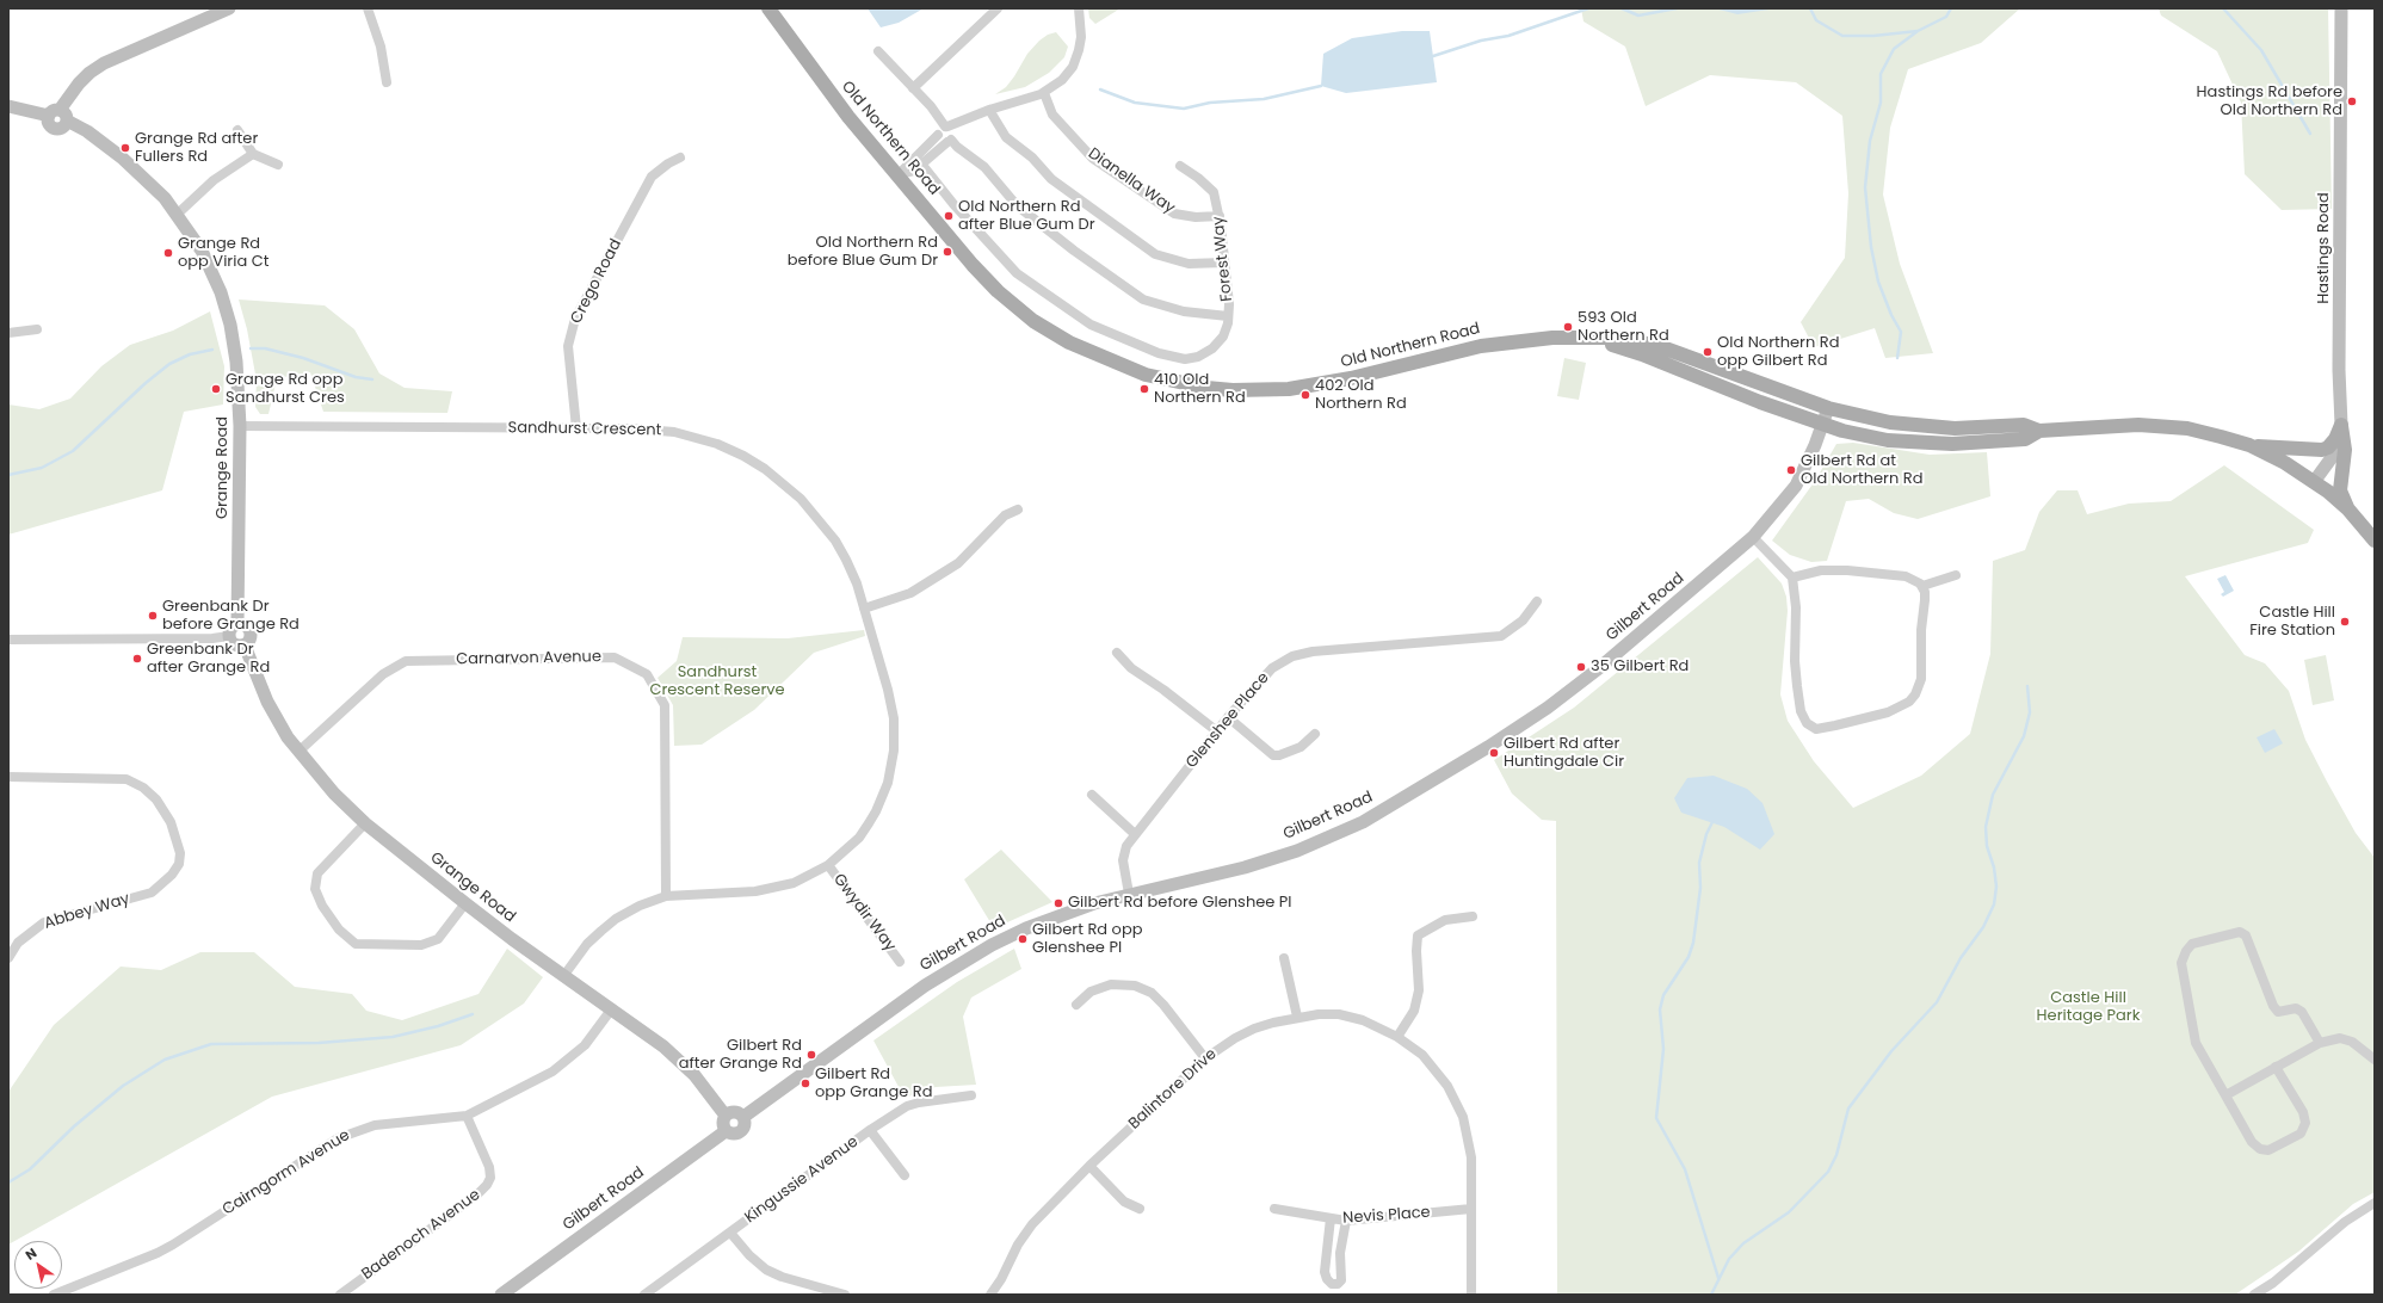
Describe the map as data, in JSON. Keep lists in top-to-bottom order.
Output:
{
  "streets": {
    "main road": [
      "Old Northern Road",
      "Hastings Road",
      "Grange Road",
      "Gilbert Road"
    ],
    "street": [
      "Dianella Way",
      "Forest Way",
      "Crego Road",
      "Sandhurst Crescent",
      "Carnarvon Avenue",
      "Glenshee Place",
      "Abbey Way",
      "Gwydir Way",
      "Balintore Drive",
      "Cairngorm Avenue",
      "Kingussie Avenue",
      "Nevis Place",
      "Badenoch Avenue"
    ]
  },
  "crossings": [
    ["Old Northern Road", "Hastings Road"],
    ["Old Northern Road", "Gilbert Road"],
    ["Dianella Way", "Forest Way"],
    ["Crego Road", "Sandhurst Crescent"],
    ["Sandhurst Crescent", "Grange Road"],
    ["Sandhurst Crescent", "Carnarvon Avenue"],
    ["Sandhurst Crescent", "Gwydir Way"],
    ["Grange Road", "Gilbert Road"],
    ["Grange Road", "Carnarvon Avenue"],
    ["Grange Road", "Cairngorm Avenue"],
    ["Gilbert Road", "Glenshee Place"],
    ["Balintore Drive", "Nevis Place"],
    ["Cairngorm Avenue", "Badenoch Avenue"]
  ],
  "parks": ["Sandhurst Crescent Reserve", "Castle Hill Heritage Park"],
  "places": [
    "Hastings Rd before Old Northern Rd",
    "Grange Rd after Fullers Rd",
    "Old Northern Rd after Blue Gum Dr",
    "Old Northern Rd before Blue Gum Dr",
    "Grange Rd opp Viria Ct",
    "593 Old Northern Rd",
    "Old Northern Rd opp Gilbert Rd",
    "Grange Rd opp Sandhurst Cres",
    "410 Old Northern Rd",
    "402 Old Northern Rd",
    "Gilbert Rd at Old Northern Rd",
    "Greenbank Dr before Grange Rd",
    "Castle Hill Fire Station",
    "Greenbank Dr after Grange Rd",
    "35 Gilbert Rd",
    "Gilbert Rd after Huntingdale Cir",
    "Gilbert Rd before Glenshee Pl",
    "Gilbert Rd opp Glenshee Pl",
    "Gilbert Rd after Grange Rd",
    "Gilbert Rd opp Grange Rd"
  ],
  "north": "top left"
}
